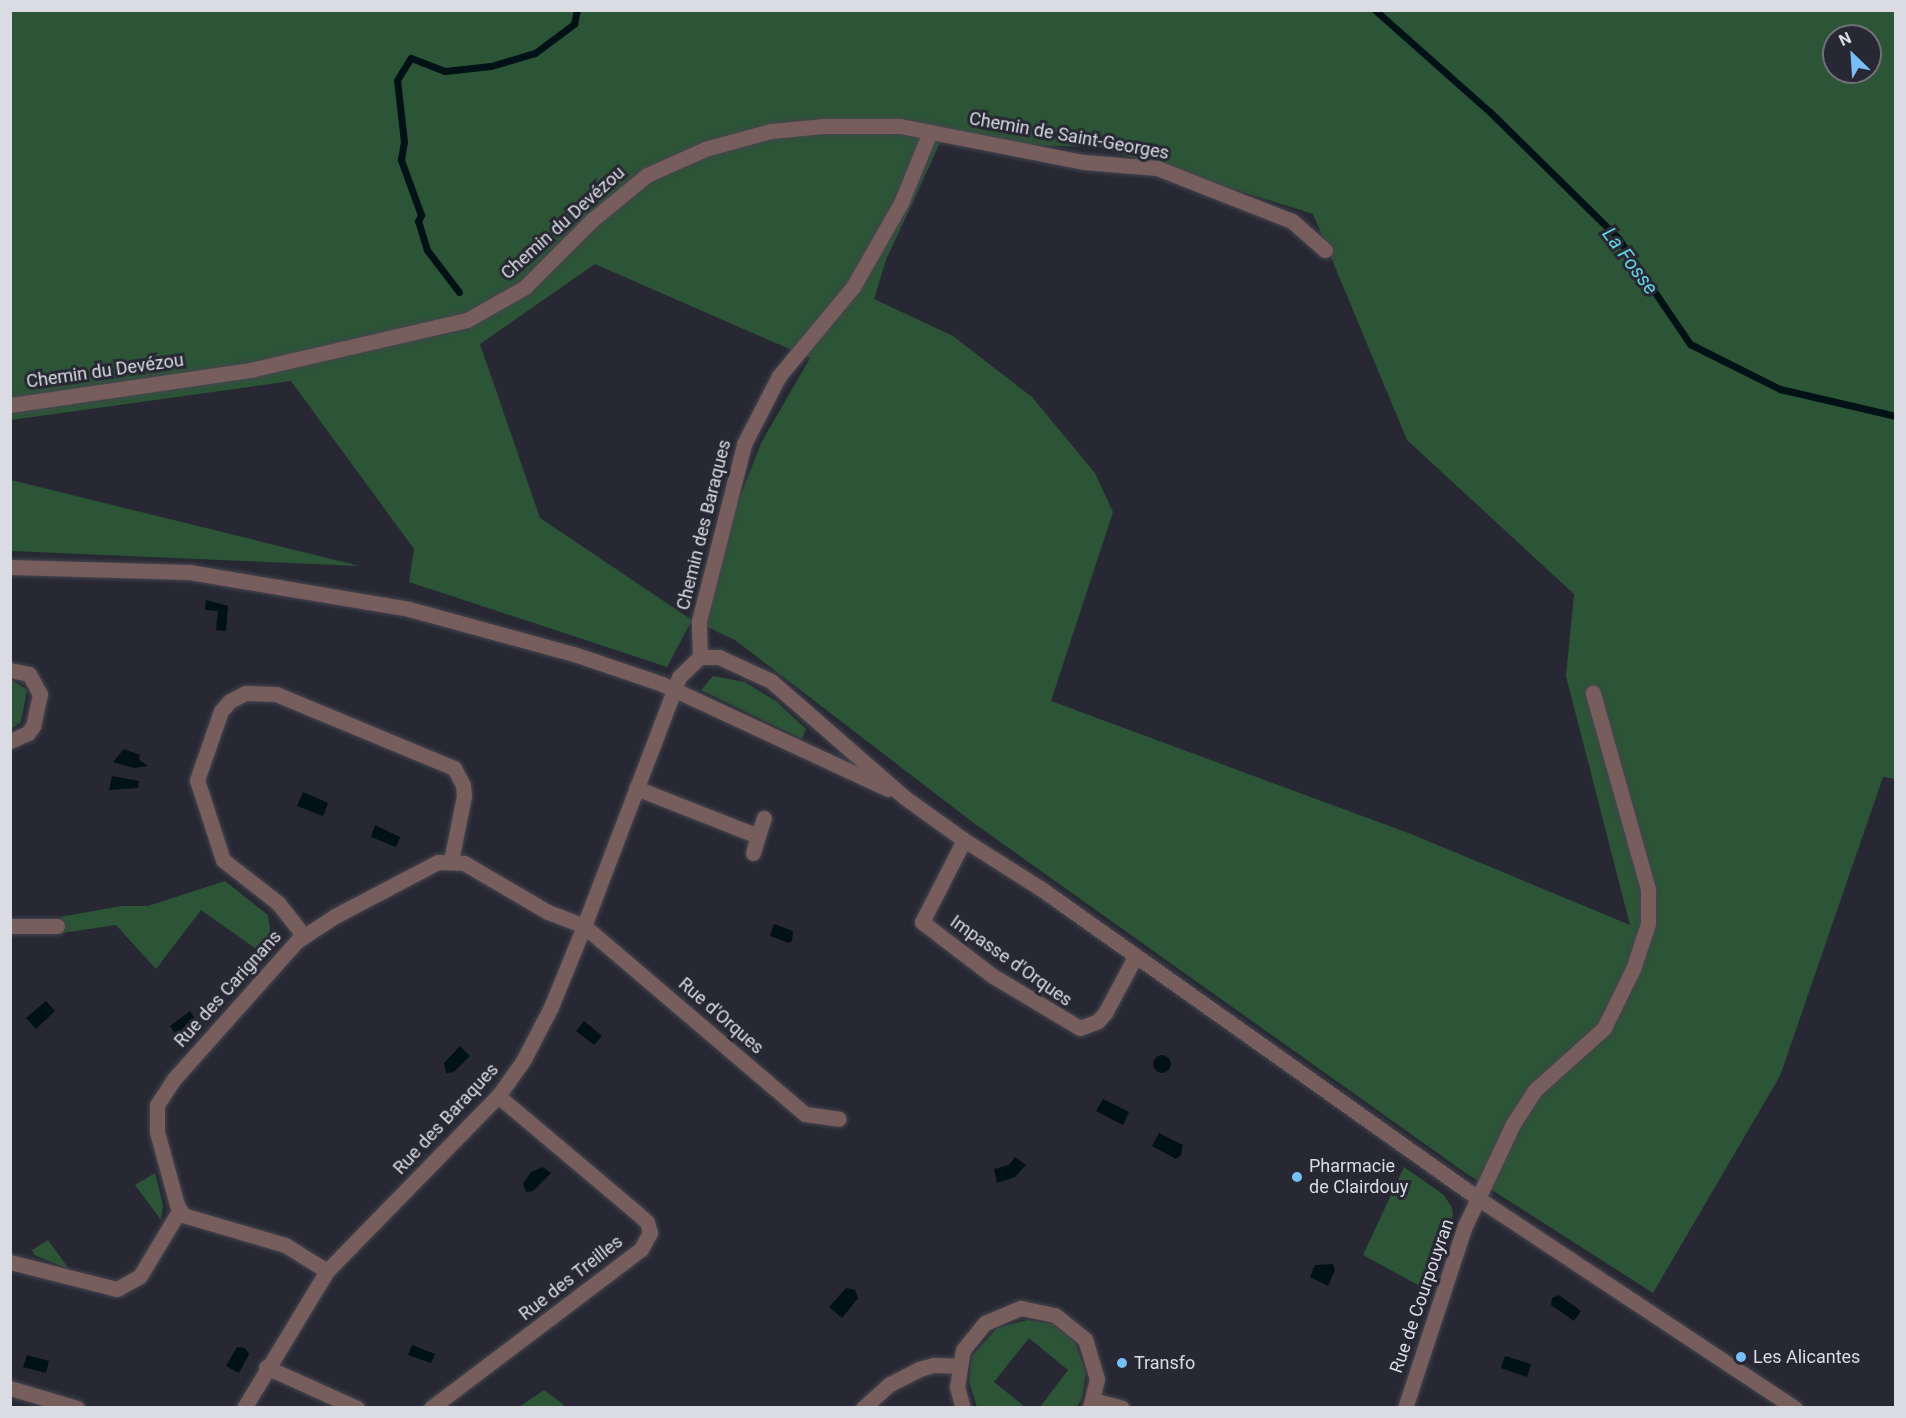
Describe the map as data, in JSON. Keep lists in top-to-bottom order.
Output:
{
  "streets": {
    "street": [
      "Chemin de Saint-Georges",
      "Chemin du Devézou",
      "Chemin des Baraques",
      "Impasse d'Orques",
      "Rue des Carignans",
      "Rue d'Orques",
      "Rue des Baraques",
      "Rue des Treilles",
      "Rue de Courpouyran"
    ]
  },
  "crossings": [
    ["Chemin de Saint-Georges", "Chemin du Devézou"],
    ["Chemin de Saint-Georges", "Chemin des Baraques"],
    ["Chemin du Devézou", "Chemin des Baraques"],
    ["Chemin des Baraques", "Rue des Baraques"],
    ["Rue d'Orques", "Rue des Baraques"],
    ["Rue des Baraques", "Rue des Treilles"]
  ],
  "water": ["La Fosse"],
  "places": ["Pharmacie de Clairdouy", "Les Alicantes", "Transfo"],
  "north": "top left"
}
